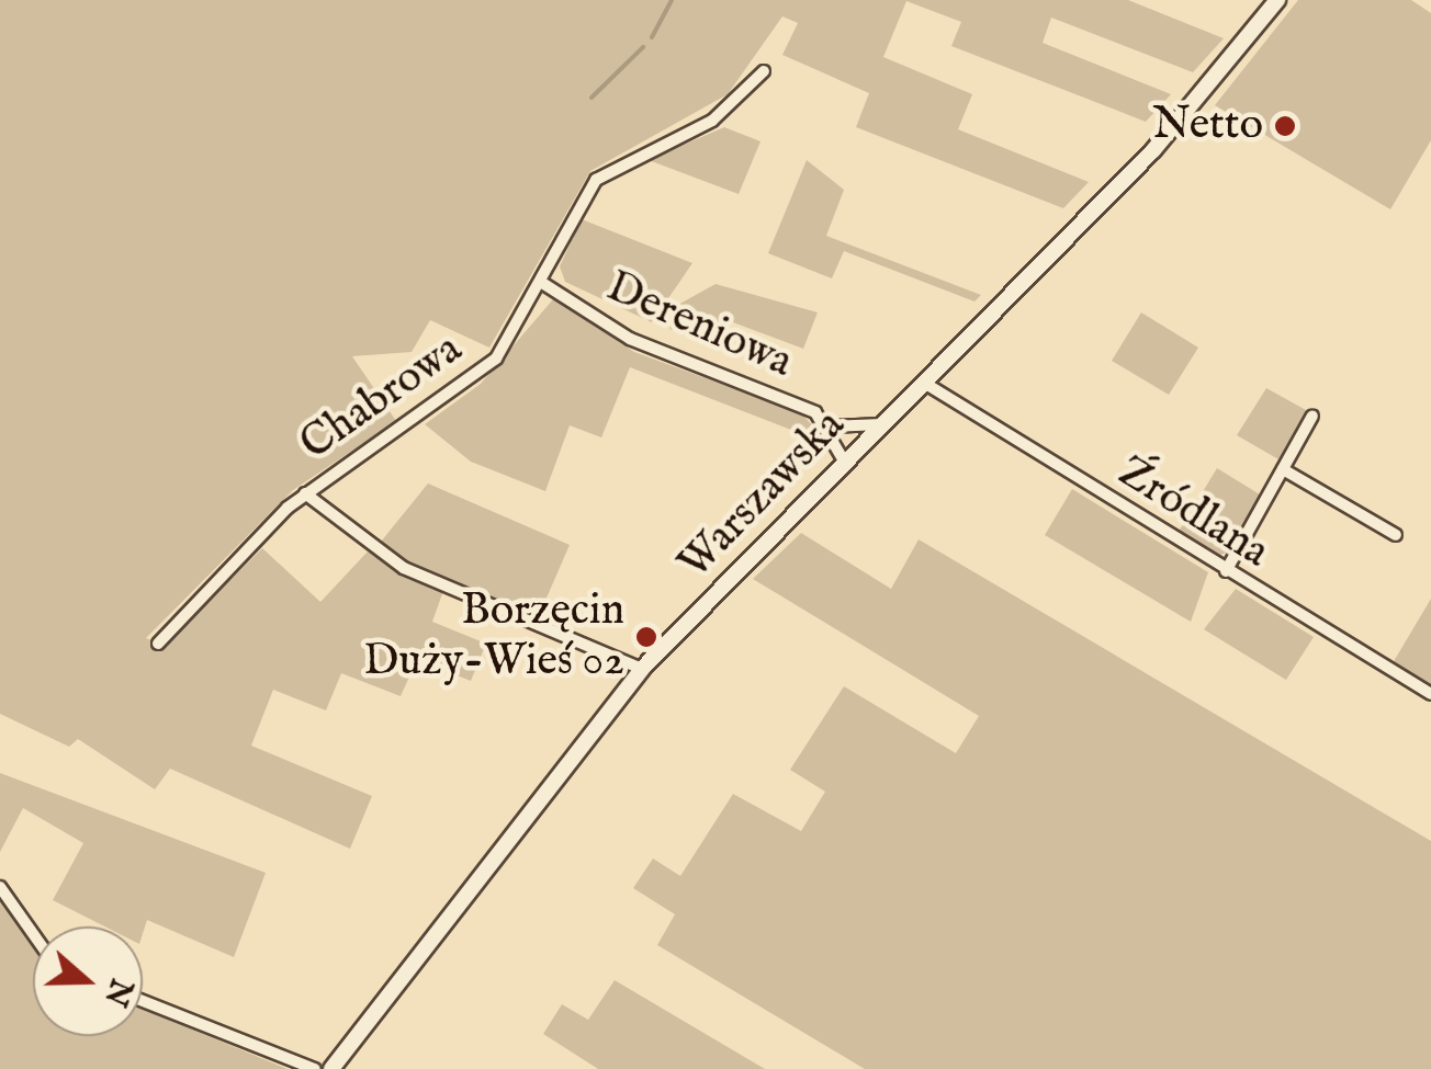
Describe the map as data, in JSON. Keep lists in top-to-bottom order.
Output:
{
  "streets": {
    "main road": ["Warszawska"],
    "street": ["Dereniowa", "Chabrowa", "Źródlana"]
  },
  "crossings": [
    ["Dereniowa", "Chabrowa"],
    ["Dereniowa", "Warszawska"],
    ["Warszawska", "Źródlana"]
  ],
  "places": ["Netto", "Borzęcin Duży-Wieś 02"],
  "north": "right"
}
